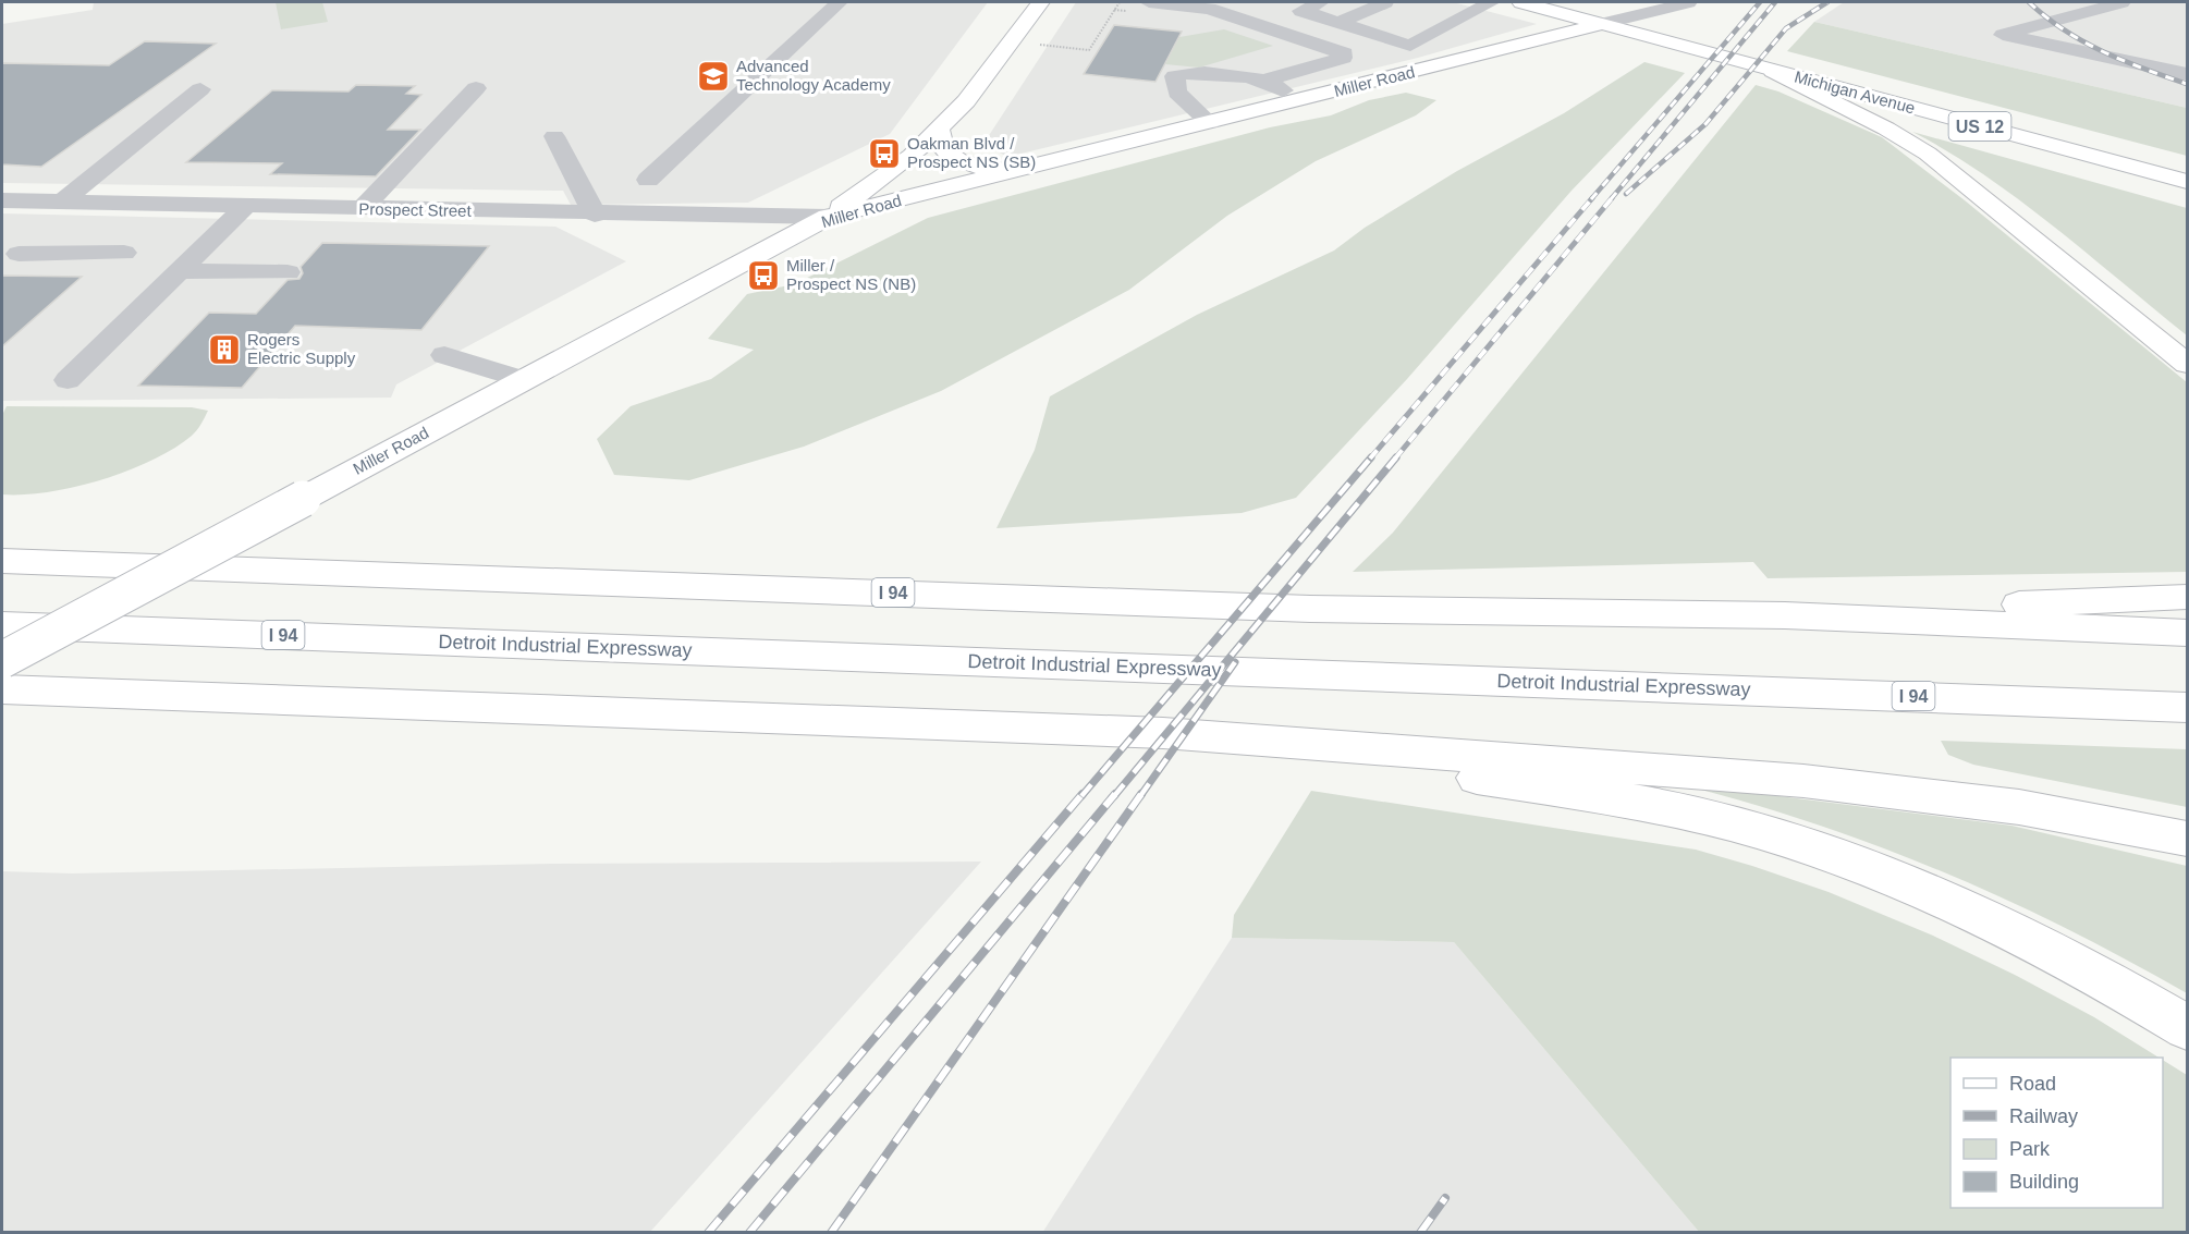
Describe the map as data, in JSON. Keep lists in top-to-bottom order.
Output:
{
  "streets": {
    "main road": [
      "Miller Road",
      "Michigan Avenue",
      "US 12",
      "I 94",
      "Detroit Industrial Expressway"
    ],
    "street": ["Prospect Street"]
  },
  "crossings": [
    ["Miller Road", "Michigan Avenue"],
    ["Miller Road", "Prospect Street"]
  ],
  "places": {
    "school or university": ["Advanced Technology Academy"],
    "bus stop": ["Oakman Blvd / Prospect NS (SB)", "Miller / Prospect NS (NB)"],
    "building": ["Rogers Electric Supply"]
  },
  "legend": [
    "Road",
    "Railway",
    "Park",
    "Building"
  ]
}
